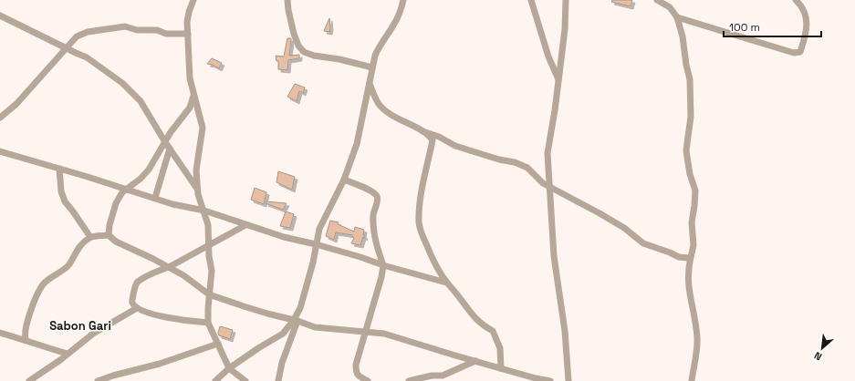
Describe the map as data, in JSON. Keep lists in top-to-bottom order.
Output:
{
  "districts": ["Sabon Gari"],
  "scale_bar": "100 m",
  "north": "bottom left"
}
